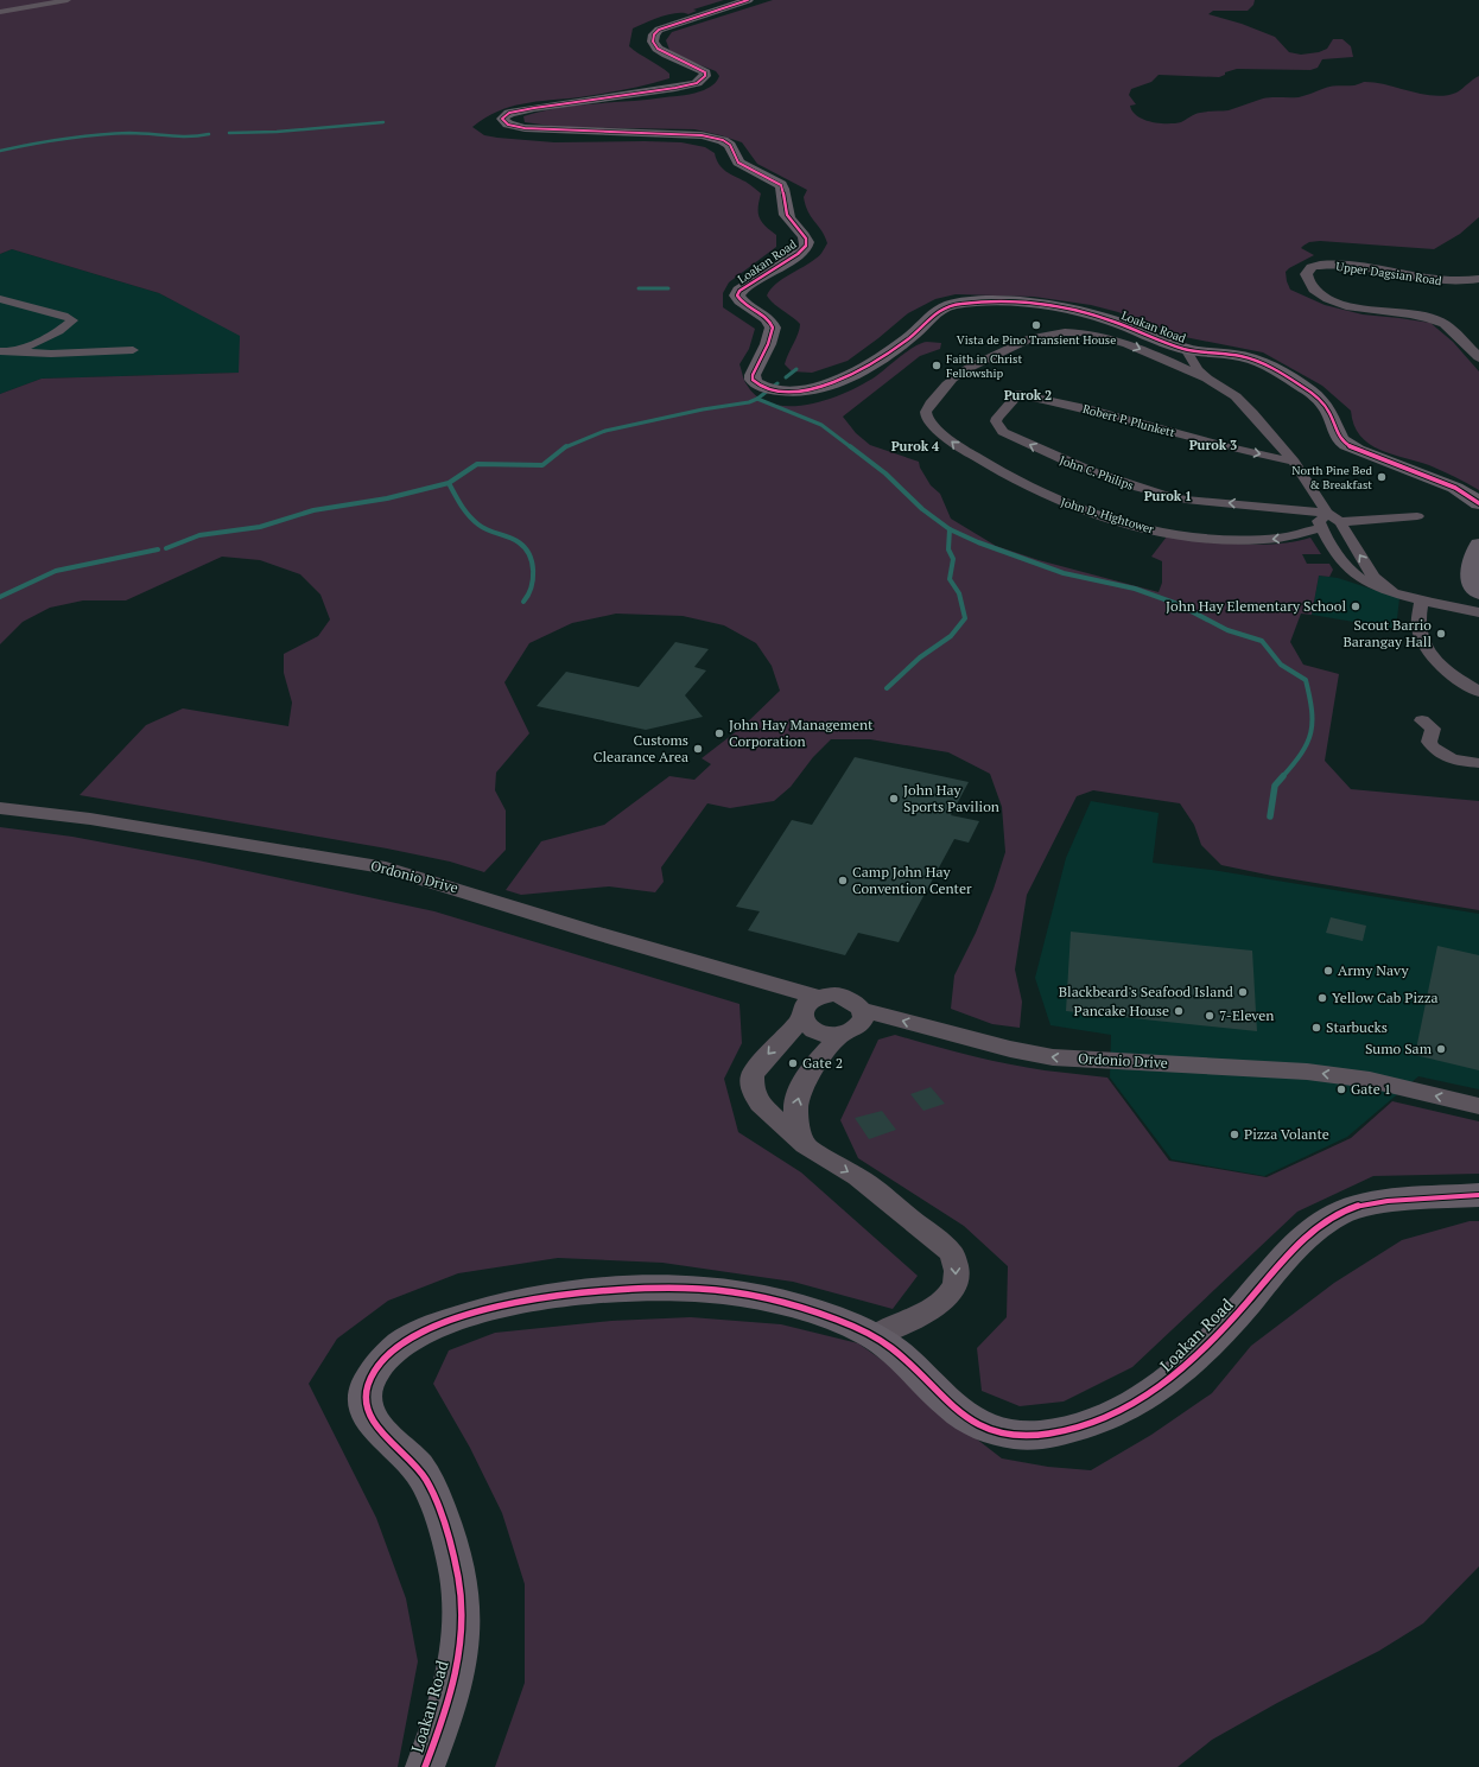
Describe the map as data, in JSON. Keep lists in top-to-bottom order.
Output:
{
  "streets": {
    "main road": ["Loakan Road"],
    "street": [
      "Upper Dagsian Road",
      "Robert P. Plunkett",
      "John C. Philips",
      "John D. Hightower",
      "Ordonio Drive"
    ]
  },
  "crossings": [
    ["Robert P. Plunkett", "John C. Philips"]
  ],
  "one_way": ["Robert P. Plunkett", "Ordonio Drive"],
  "districts": [
    "Purok 2",
    "Purok 3",
    "Purok 4",
    "Purok 1"
  ],
  "places": [
    "Vista de Pino Transient House",
    "Faith in Christ Fellowship",
    "North Pine Bed & Breakfast",
    "John Hay Elementary School",
    "Scout Barrio Barangay Hall",
    "John Hay Management Corporation",
    "Customs Clearance Area",
    "John Hay Sports Pavilion",
    "Camp John Hay Convention Center",
    "Army Navy",
    "Blackbeard's Seafood Island",
    "Yellow Cab Pizza",
    "Pancake House",
    "7-Eleven",
    "Starbucks",
    "Sumo Sam",
    "Gate 2",
    "Gate 1",
    "Pizza Volante"
  ]
}
